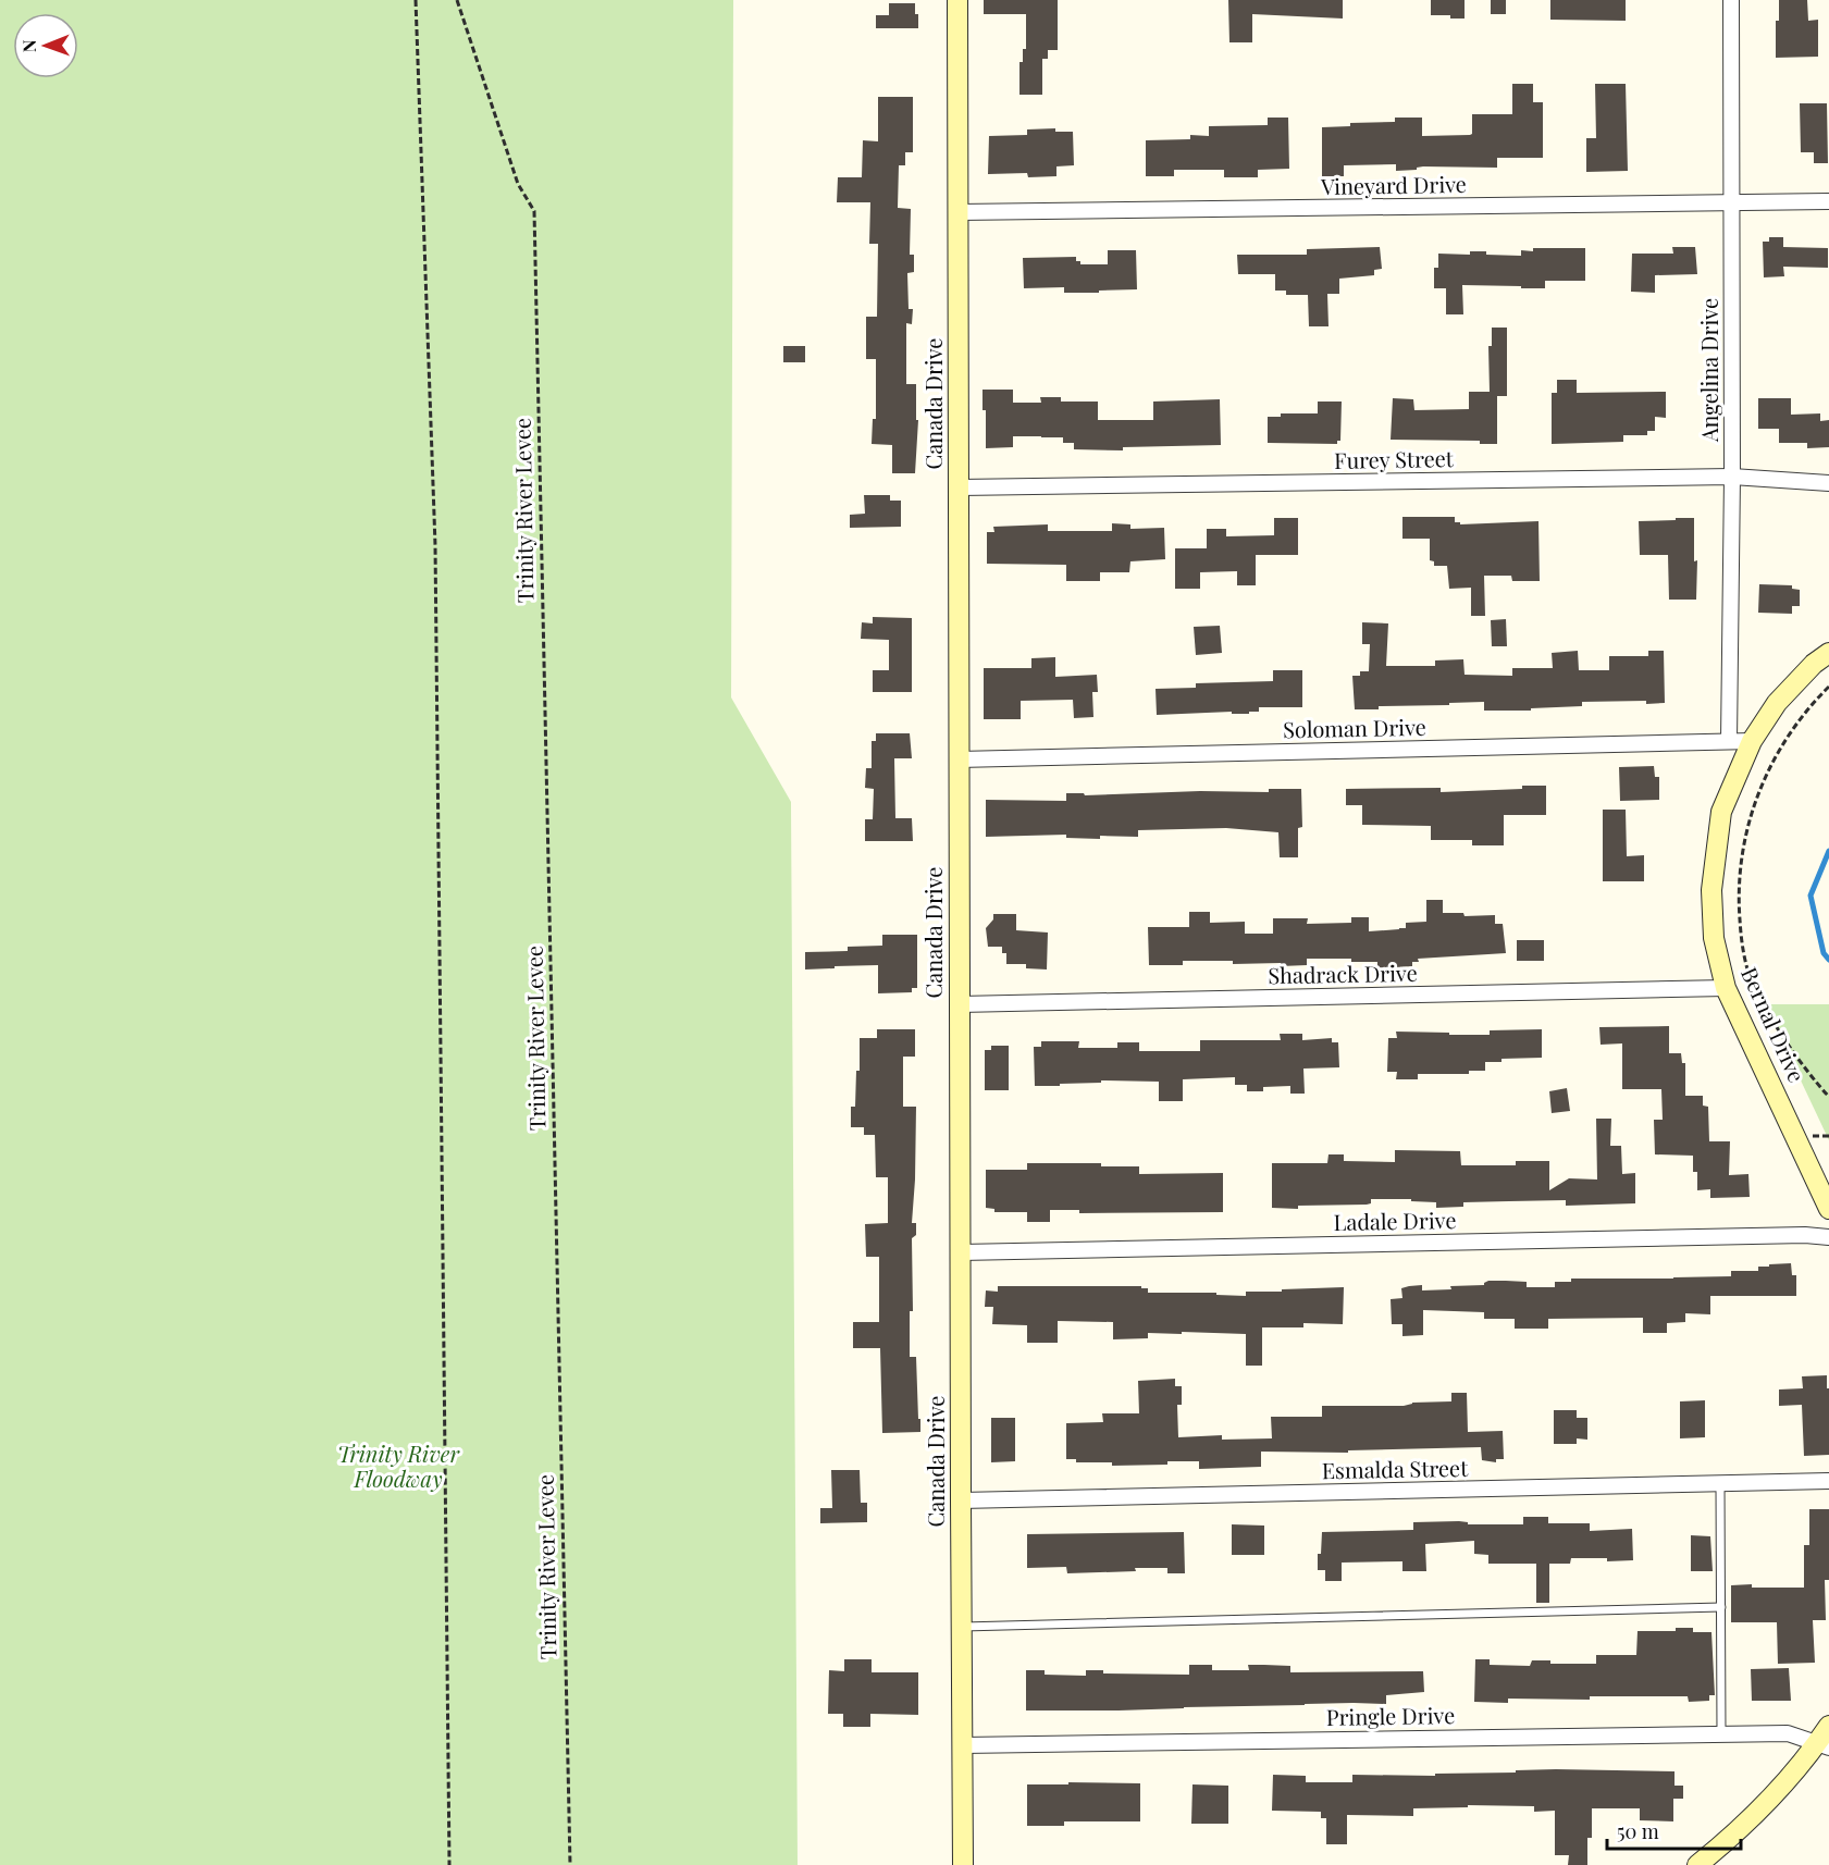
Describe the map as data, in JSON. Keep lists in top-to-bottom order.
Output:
{
  "streets": {
    "street": [
      "Vineyard Drive",
      "Angelina Drive",
      "Canada Drive",
      "Furey Street",
      "Soloman Drive",
      "Shadrack Drive",
      "Bernal Drive",
      "Ladale Drive",
      "Esmalda Street",
      "Pringle Drive"
    ],
    "path": ["Trinity River Levee"]
  },
  "crossings": [
    ["Vineyard Drive", "Angelina Drive"],
    ["Vineyard Drive", "Canada Drive"],
    ["Angelina Drive", "Furey Street"],
    ["Angelina Drive", "Soloman Drive"],
    ["Canada Drive", "Furey Street"],
    ["Canada Drive", "Soloman Drive"],
    ["Canada Drive", "Shadrack Drive"],
    ["Canada Drive", "Ladale Drive"],
    ["Canada Drive", "Esmalda Street"],
    ["Canada Drive", "Pringle Drive"],
    ["Soloman Drive", "Bernal Drive"],
    ["Shadrack Drive", "Bernal Drive"]
  ],
  "parks": ["Trinity River Floodway"],
  "scale_bar": "50 m",
  "north": "left"
}
